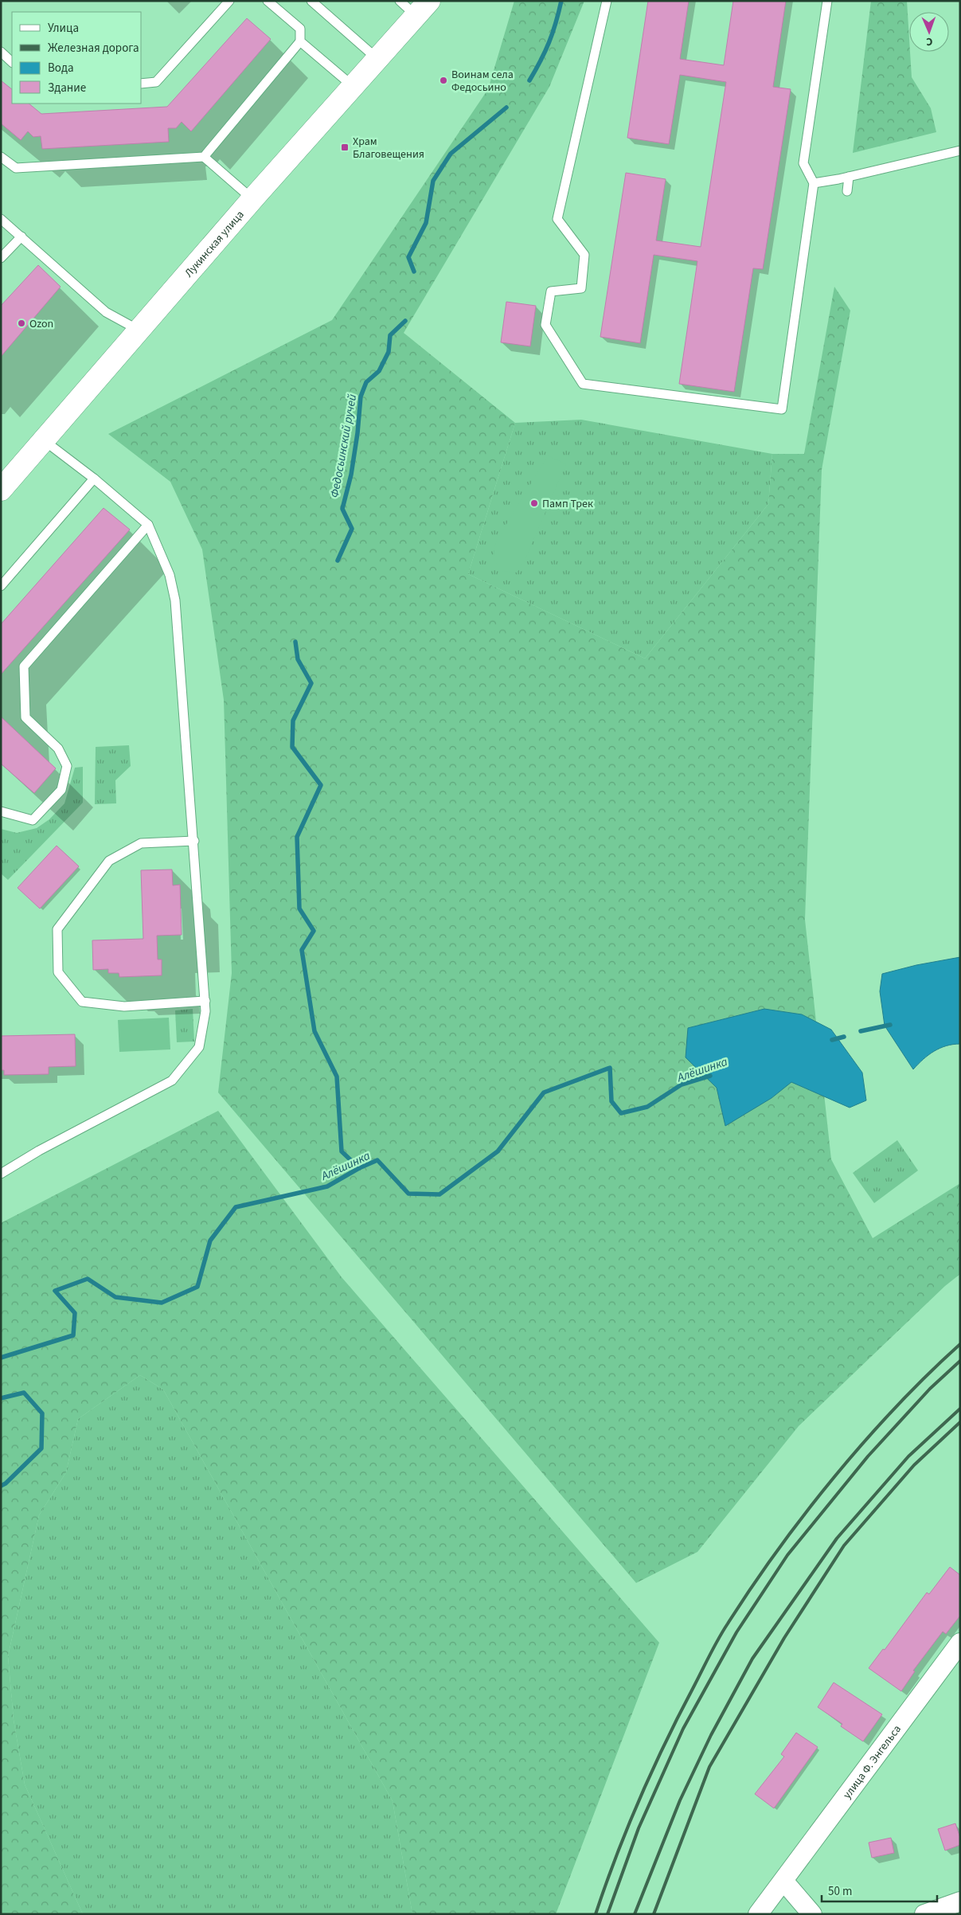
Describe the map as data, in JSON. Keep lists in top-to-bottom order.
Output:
{
  "streets": {
    "street": ["Лукинская улица", "улица Ф. Энгельса"]
  },
  "water": ["Федосьинский ручей", "Алёшинка"],
  "places": {
    "other": ["Воинам села Федосьино", "Ozon", "Памп Трек"],
    "transit": ["Храм Благовещения"]
  },
  "legend": [
    "Улица",
    "Железная дорога",
    "Вода",
    "Здание"
  ],
  "scale_bar": "50 m",
  "north": "bottom"
}
